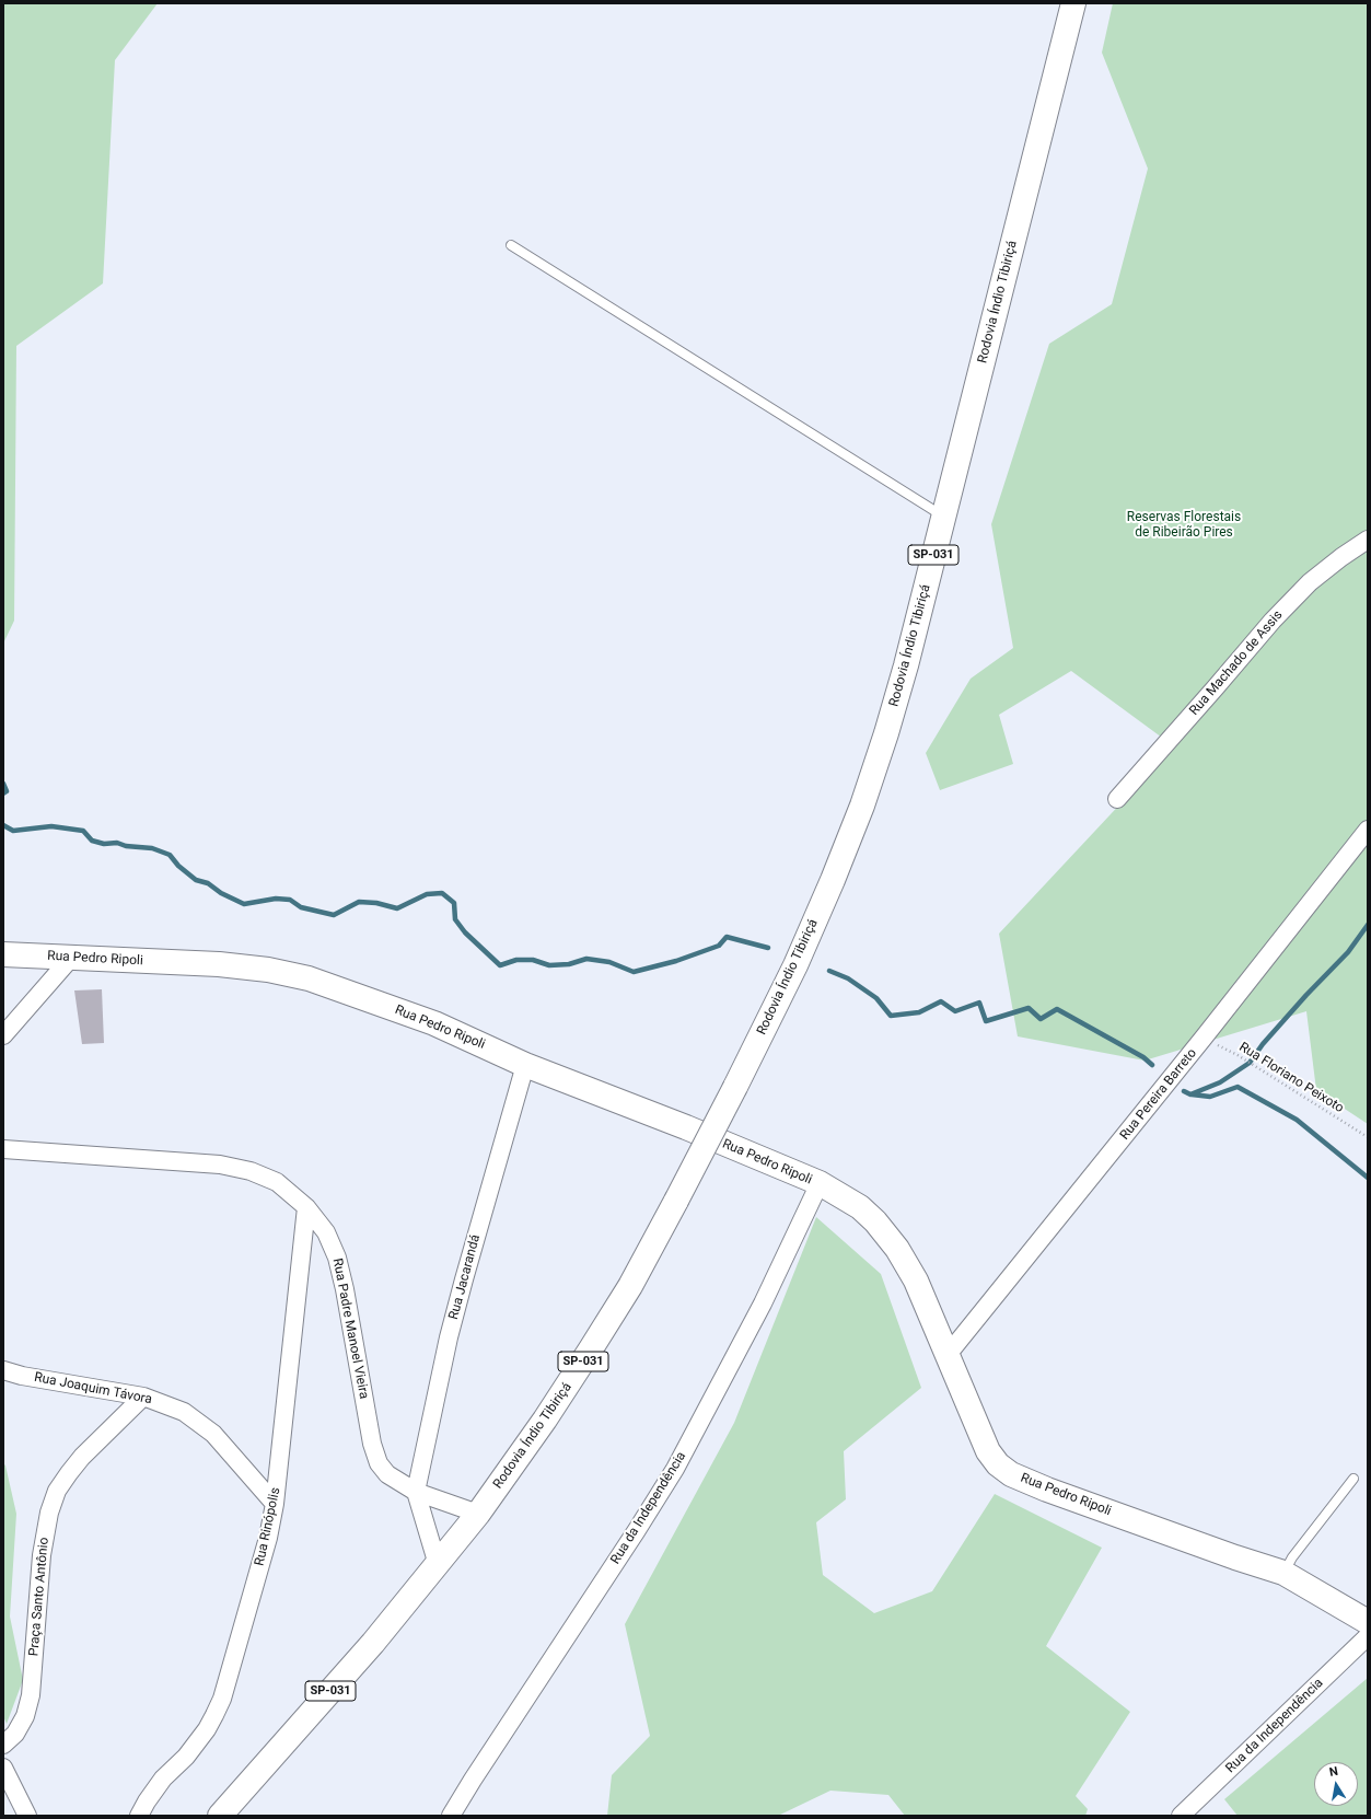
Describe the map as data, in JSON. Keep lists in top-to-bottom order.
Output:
{
  "streets": {
    "main road": ["Rodovia Índio Tibiriçá", "SP-031", "Rua Pedro Ripoli"],
    "street": [
      "Rua Machado de Assis",
      "Rua Pereira Barreto",
      "Rua Jacarandá",
      "Rua Padre Manoel Vieira",
      "Rua Joaquim Távora",
      "Rua da Independência",
      "Rua Rinópolis",
      "Praça Santo Antônio"
    ],
    "path": ["Rua Floriano Peixoto"]
  },
  "crossings": [
    ["Rodovia Índio Tibiriçá", "Rua Padre Manoel Vieira"],
    ["Rua Pedro Ripoli", "Rua Pereira Barreto"],
    ["Rua Pedro Ripoli", "Rua Jacarandá"],
    ["Rua Pedro Ripoli", "Rua da Independência"],
    ["Rua Floriano Peixoto", "Rua Pereira Barreto"],
    ["Rua Jacarandá", "Rua Padre Manoel Vieira"],
    ["Rua Padre Manoel Vieira", "Rua Rinópolis"],
    ["Rua Joaquim Távora", "Rua Rinópolis"],
    ["Rua Joaquim Távora", "Praça Santo Antônio"]
  ],
  "parks": ["Reservas Florestais de Ribeirão Pires"],
  "north": "top"
}
